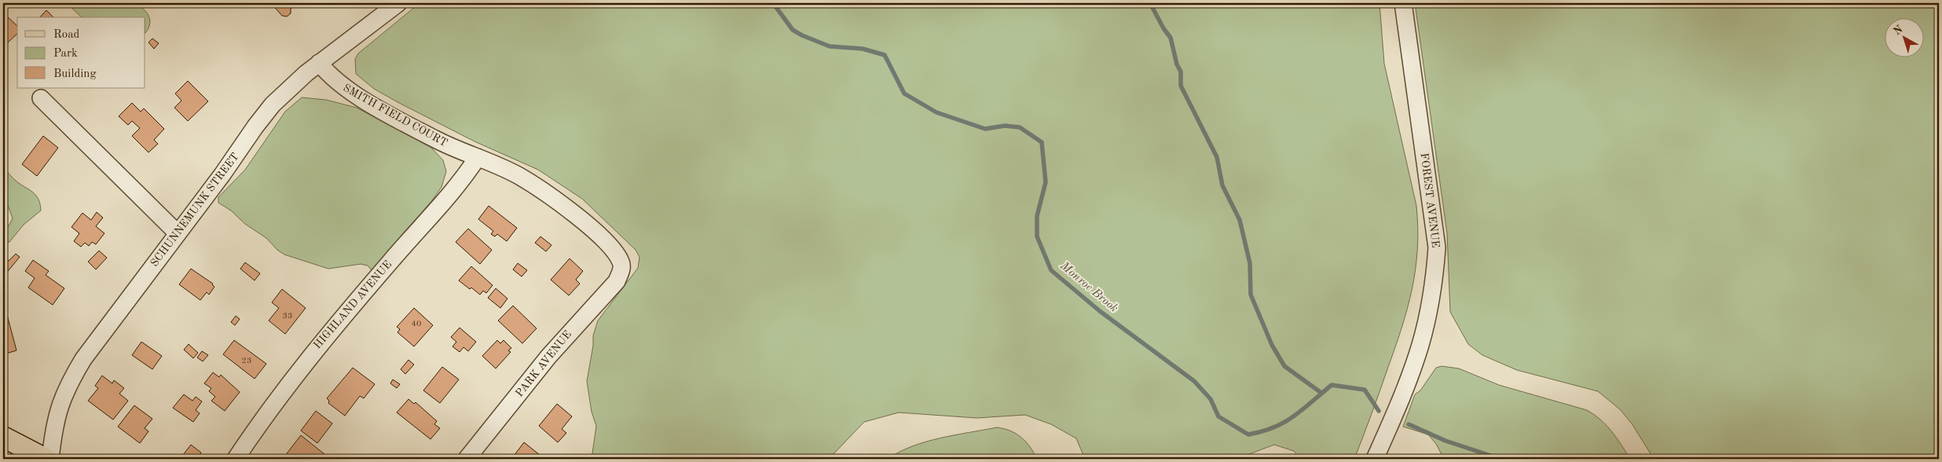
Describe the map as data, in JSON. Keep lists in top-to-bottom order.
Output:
{
  "streets": {
    "street": [
      "SMITH FIELD COURT",
      "FOREST AVENUE",
      "SCHUNNEMUNK STREET",
      "HIGHLAND AVENUE",
      "PARK AVENUE"
    ]
  },
  "crossings": [
    ["SMITH FIELD COURT", "SCHUNNEMUNK STREET"],
    ["SMITH FIELD COURT", "HIGHLAND AVENUE"],
    ["SMITH FIELD COURT", "PARK AVENUE"]
  ],
  "water": ["Monroe Brook"],
  "house_numbers": ["33", "40", "23"],
  "legend": ["Road", "Park", "Building"],
  "north": "top left"
}
